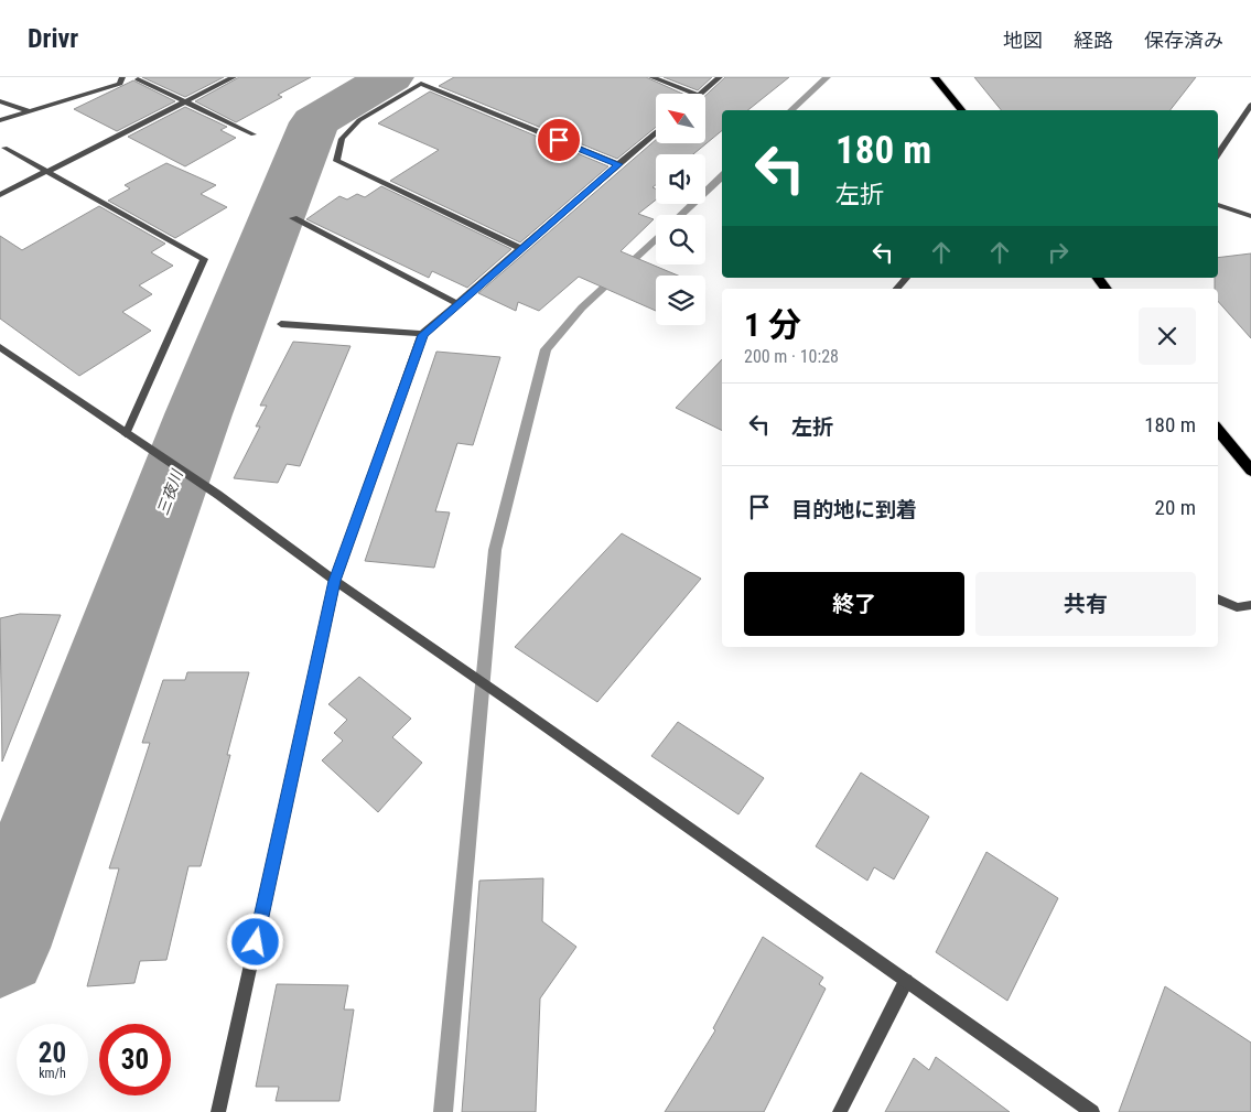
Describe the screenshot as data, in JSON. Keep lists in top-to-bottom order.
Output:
{
  "water": ["三夜川"],
  "north": "top left",
  "page": {
    "header": "Drivr",
    "nav": ["地図", "経路", "保存済み"],
    "turn": ["180 m", "左折"],
    "heading": ["1 分", "200 m · 10:28"],
    "list": [
      {
        "name": "左折",
        "value": "180 m"
      },
      {
        "name": "目的地に到着",
        "value": "20 m"
      }
    ],
    "buttons": ["終了", "共有"],
    "speed": "20 km/h",
    "limit": "30"
  }
}
